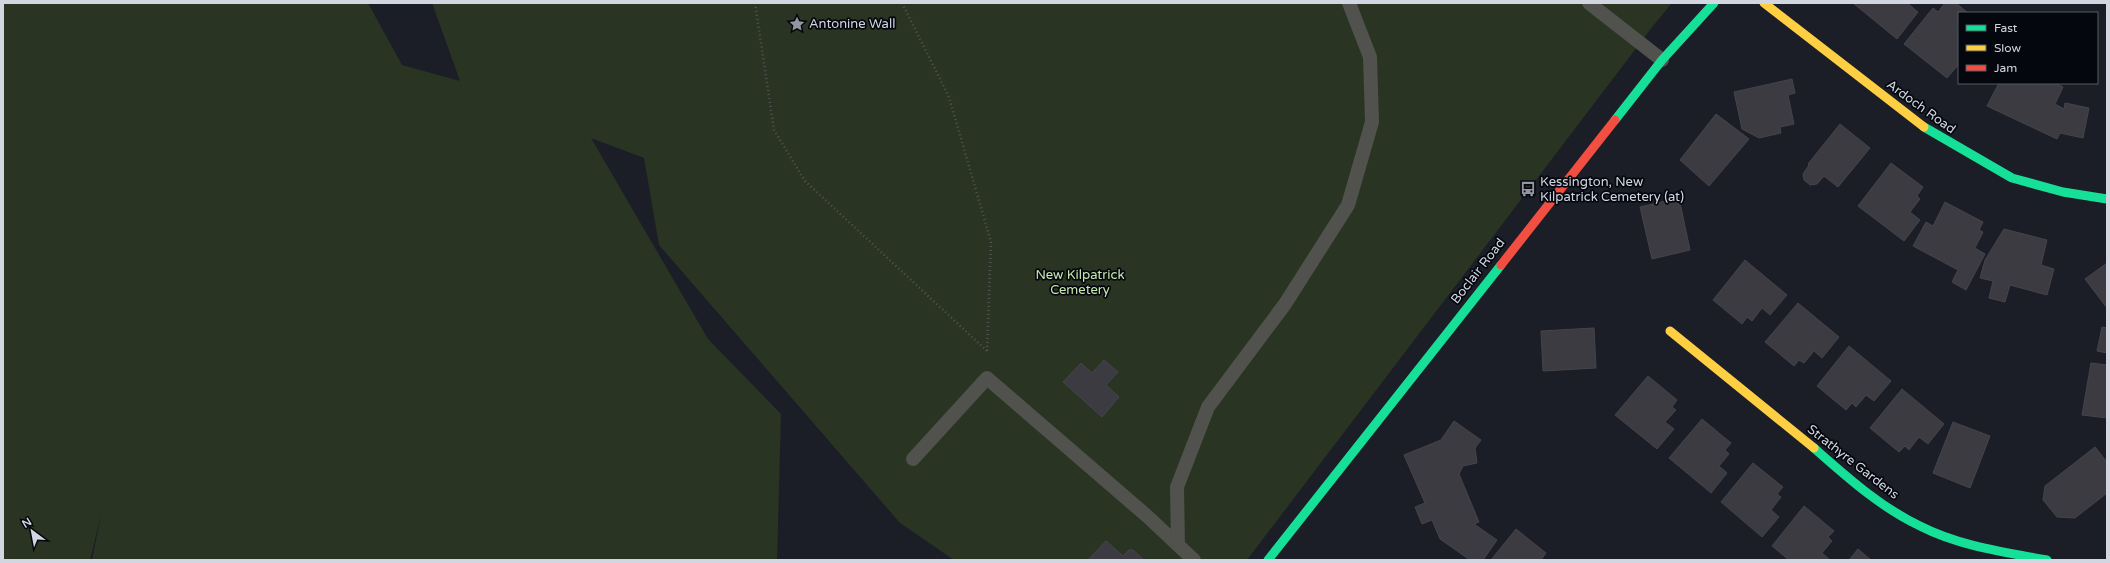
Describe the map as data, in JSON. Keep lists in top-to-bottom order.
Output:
{
  "streets": {
    "street": ["Ardoch Road", "Boclair Road", "Strathyre Gardens"]
  },
  "parks": ["New Kilpatrick Cemetery"],
  "places": {
    "place": ["Antonine Wall"],
    "bus stop": ["Kessington, New Kilpatrick Cemetery (at)"]
  },
  "legend": ["Fast", "Slow", "Jam"],
  "north": "top left"
}
